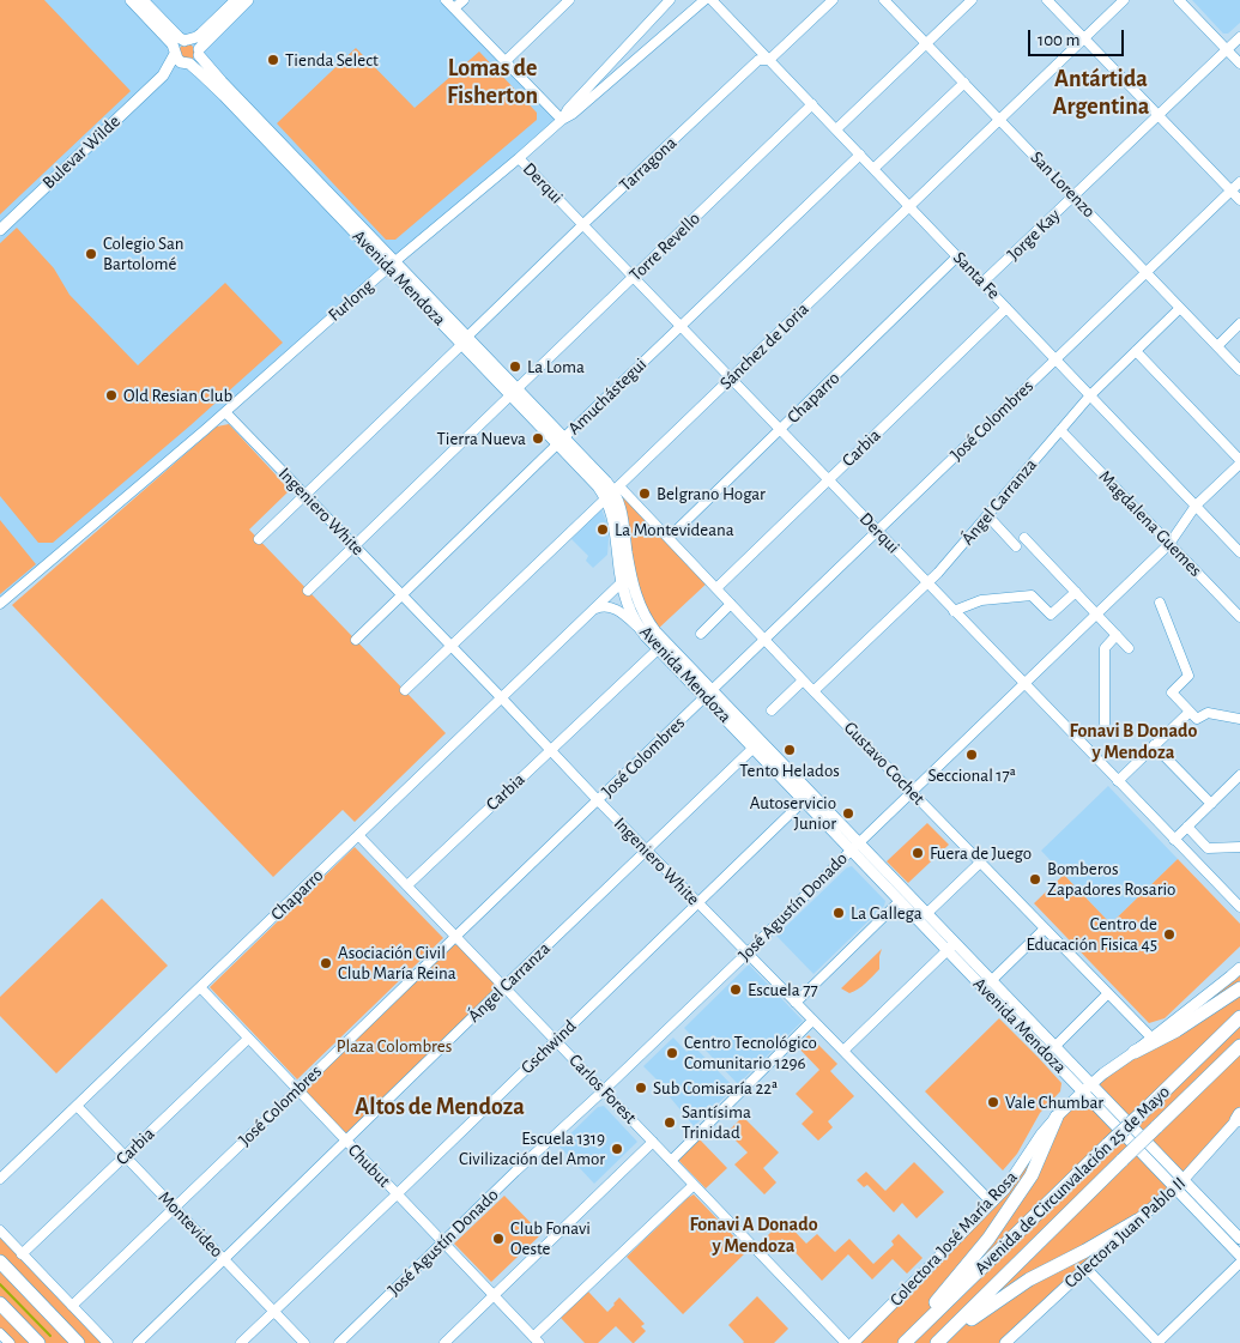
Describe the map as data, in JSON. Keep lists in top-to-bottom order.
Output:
{
  "streets": {
    "highway": ["Avenida de Circunvalación 25 de Mayo"],
    "main road": [
      "Bulevar Wilde",
      "Avenida Mendoza",
      "Colectora Juan Pablo II",
      "Colectora José María Rosa"
    ],
    "street": [
      "Tarragona",
      "Derqui",
      "San Lorenzo",
      "Jorge Kay",
      "Torre Revello",
      "Santa Fe",
      "Furlong",
      "Sánchez de Loria",
      "Amuchástegui",
      "Chaparro",
      "José Colombres",
      "Carbia",
      "Ángel Carranza",
      "Ingeniero White",
      "Magdalena Guemes",
      "Gustavo Cochet",
      "José Agustín Donado",
      "Gschwind",
      "Carlos Forest",
      "Chubut",
      "Montevideo"
    ]
  },
  "crossings": [
    ["Bulevar Wilde", "Avenida Mendoza"],
    ["Tarragona", "Derqui"],
    ["Tarragona", "Santa Fe"],
    ["Tarragona", "Avenida Mendoza"],
    ["Tarragona", "Ingeniero White"],
    ["Derqui", "Torre Revello"],
    ["Derqui", "Furlong"],
    ["Derqui", "Sánchez de Loria"],
    ["Derqui", "Amuchástegui"],
    ["Derqui", "Chaparro"],
    ["Derqui", "José Colombres"],
    ["Derqui", "Carbia"],
    ["Derqui", "Ángel Carranza"],
    ["Derqui", "José Agustín Donado"],
    ["San Lorenzo", "Jorge Kay"],
    ["San Lorenzo", "Sánchez de Loria"],
    ["San Lorenzo", "José Colombres"],
    ["San Lorenzo", "Ángel Carranza"],
    ["Jorge Kay", "Santa Fe"],
    ["Torre Revello", "Santa Fe"],
    ["Torre Revello", "Avenida Mendoza"],
    ["Torre Revello", "Ingeniero White"],
    ["Santa Fe", "Sánchez de Loria"],
    ["Santa Fe", "Amuchástegui"],
    ["Santa Fe", "Chaparro"],
    ["Santa Fe", "José Colombres"],
    ["Santa Fe", "Carbia"],
    ["Santa Fe", "Ángel Carranza"],
    ["Santa Fe", "José Agustín Donado"],
    ["Avenida Mendoza", "Furlong"],
    ["Avenida Mendoza", "Sánchez de Loria"],
    ["Avenida Mendoza", "Amuchástegui"],
    ["Avenida Mendoza", "Chaparro"],
    ["Avenida Mendoza", "José Colombres"],
    ["Avenida Mendoza", "Carbia"],
    ["Avenida Mendoza", "Ángel Carranza"],
    ["Avenida Mendoza", "Gustavo Cochet"],
    ["Avenida Mendoza", "José Agustín Donado"],
    ["Avenida Mendoza", "Gschwind"],
    ["Avenida Mendoza", "Colectora Juan Pablo II"],
    ["Avenida Mendoza", "Colectora José María Rosa"],
    ["Furlong", "Ingeniero White"],
    ["Sánchez de Loria", "Ingeniero White"],
    ["Sánchez de Loria", "Gustavo Cochet"],
    ["Amuchástegui", "Ingeniero White"],
    ["Chaparro", "Ingeniero White"],
    ["Chaparro", "Gustavo Cochet"],
    ["Chaparro", "Carlos Forest"],
    ["Chaparro", "Chubut"],
    ["Chaparro", "Montevideo"],
    ["José Colombres", "Ingeniero White"],
    ["José Colombres", "Gustavo Cochet"],
    ["José Colombres", "Carlos Forest"],
    ["José Colombres", "Chubut"],
    ["José Colombres", "Montevideo"],
    ["Carbia", "Ingeniero White"],
    ["Carbia", "Gustavo Cochet"],
    ["Carbia", "Carlos Forest"],
    ["Carbia", "Chubut"],
    ["Carbia", "Montevideo"],
    ["Ángel Carranza", "Ingeniero White"],
    ["Ángel Carranza", "Magdalena Guemes"],
    ["Ángel Carranza", "Gustavo Cochet"],
    ["Ángel Carranza", "Carlos Forest"],
    ["Ángel Carranza", "Chubut"],
    ["Ángel Carranza", "Montevideo"],
    ["Ingeniero White", "José Agustín Donado"],
    ["Ingeniero White", "Gschwind"],
    ["Ingeniero White", "Colectora José María Rosa"],
    ["Magdalena Guemes", "José Agustín Donado"],
    ["Gustavo Cochet", "José Agustín Donado"],
    ["Gustavo Cochet", "Colectora José María Rosa"],
    ["José Agustín Donado", "Carlos Forest"],
    ["José Agustín Donado", "Chubut"],
    ["Gschwind", "Carlos Forest"],
    ["Gschwind", "Chubut"],
    ["Gschwind", "Montevideo"]
  ],
  "districts": [
    "Lomas de Fisherton",
    "Antártida Argentina",
    "Fonavi B Donado y Mendoza",
    "Altos de Mendoza",
    "Fonavi A Donado y Mendoza"
  ],
  "parks": ["Plaza Colombres"],
  "places": [
    "Tienda Select",
    "Colegio San Bartolomé",
    "La Loma",
    "Old Resian Club",
    "Tierra Nueva",
    "Belgrano Hogar",
    "La Montevideana",
    "Tento Helados",
    "Seccional 17ª",
    "Autoservicio Junior",
    "Fuera de Juego",
    "Bomberos Zapadores Rosario",
    "La Gallega",
    "Centro de Educación Fisica 45",
    "Asociación Civil Club María Reina",
    "Escuela 77",
    "Centro Tecnológico Comunitario 1296",
    "Sub Comisaría 22ª",
    "Vale Chumbar",
    "Santísima Trinidad",
    "Escuela 1319 Civilización del Amor",
    "Club Fonavi Oeste"
  ],
  "scale_bar": "100 m"
}
